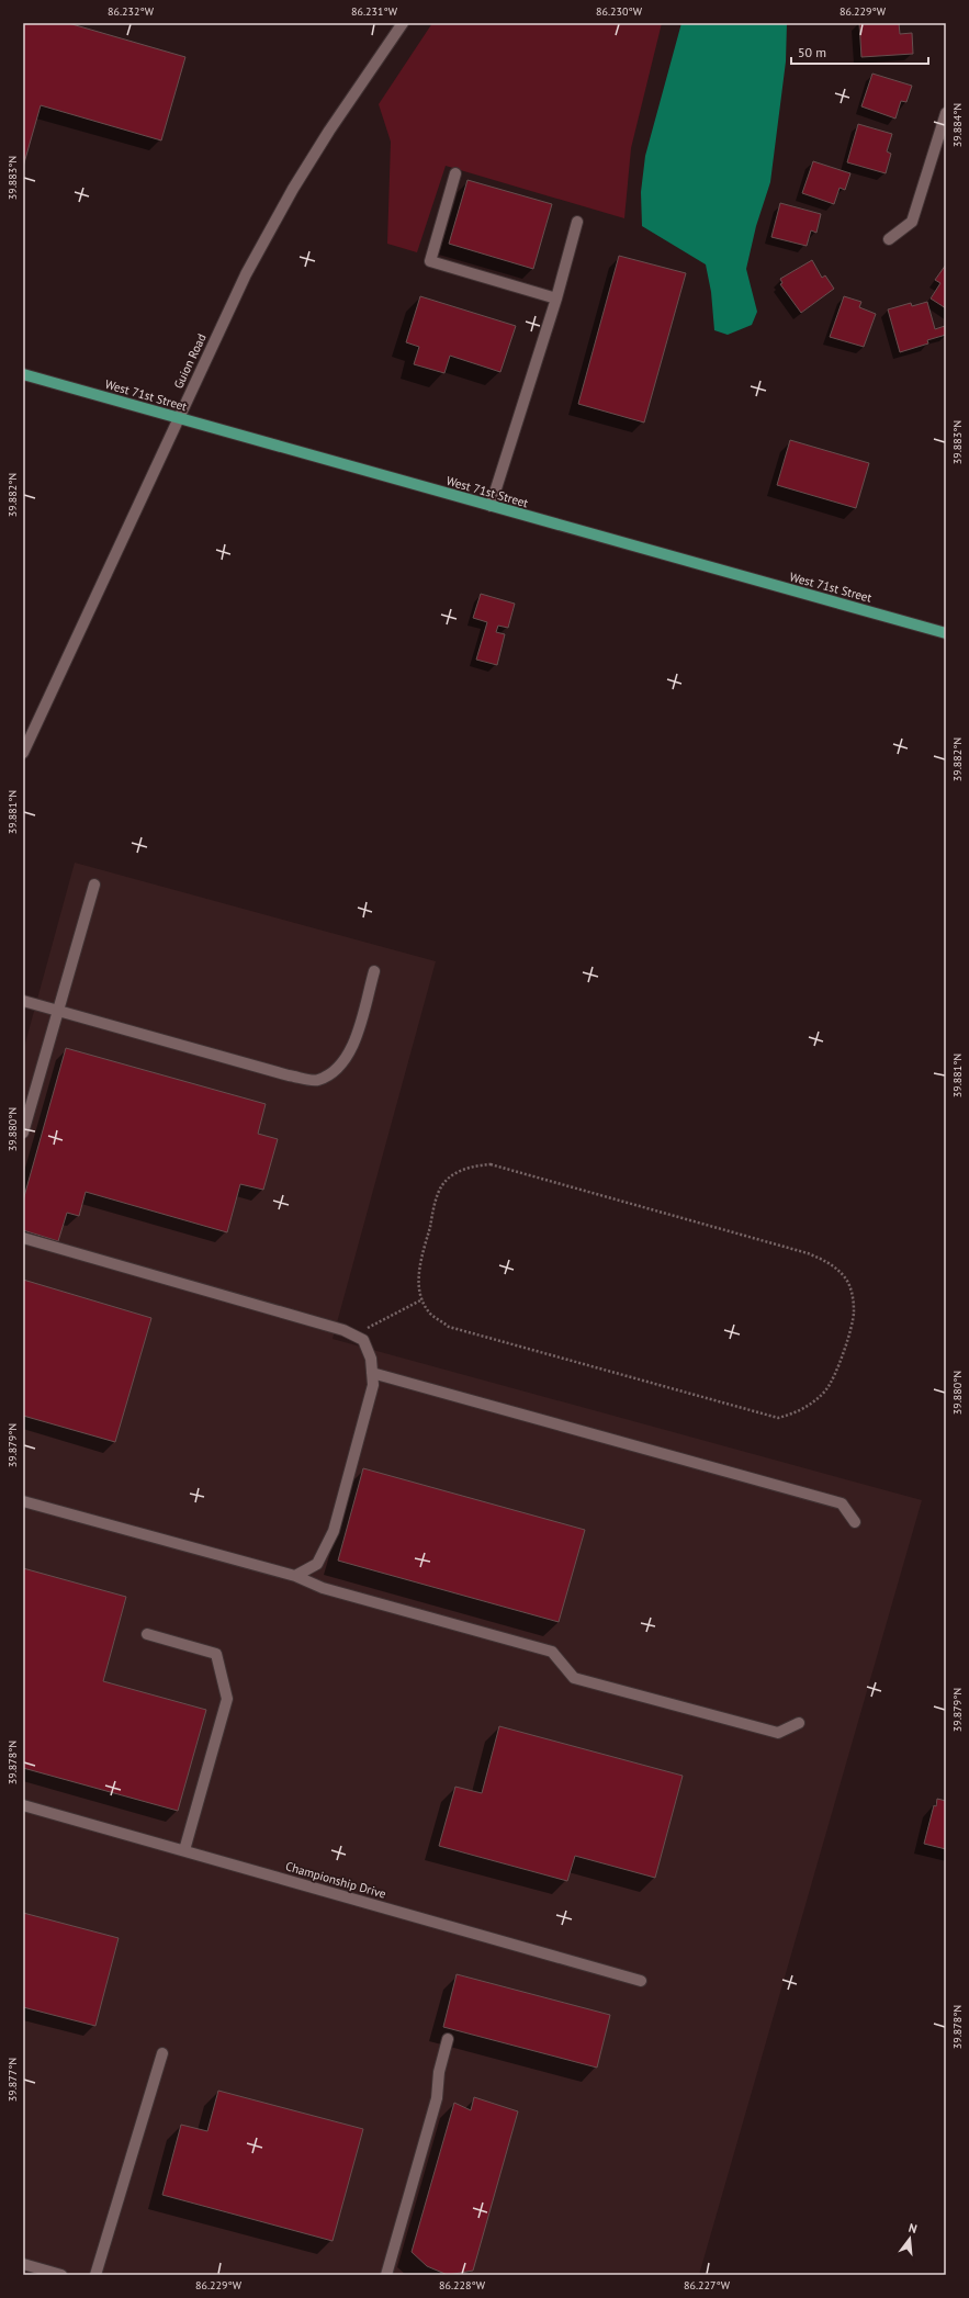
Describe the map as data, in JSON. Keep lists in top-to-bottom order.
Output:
{
  "streets": {
    "main road": ["West 71st Street"],
    "street": ["Guion Road", "Championship Drive"]
  },
  "crossings": [
    ["Guion Road", "West 71st Street"]
  ],
  "scale_bar": "50 m",
  "north": "top",
  "coordinates": [
    "86.232°W",
    "86.231°W",
    "86.230°W",
    "86.229°W",
    "39.884°N",
    "39.883°N",
    "39.882°N",
    "39.881°N",
    "39.880°N",
    "39.879°N",
    "39.878°N",
    "39.877°N",
    "86.228°W",
    "86.227°W"
  ]
}
